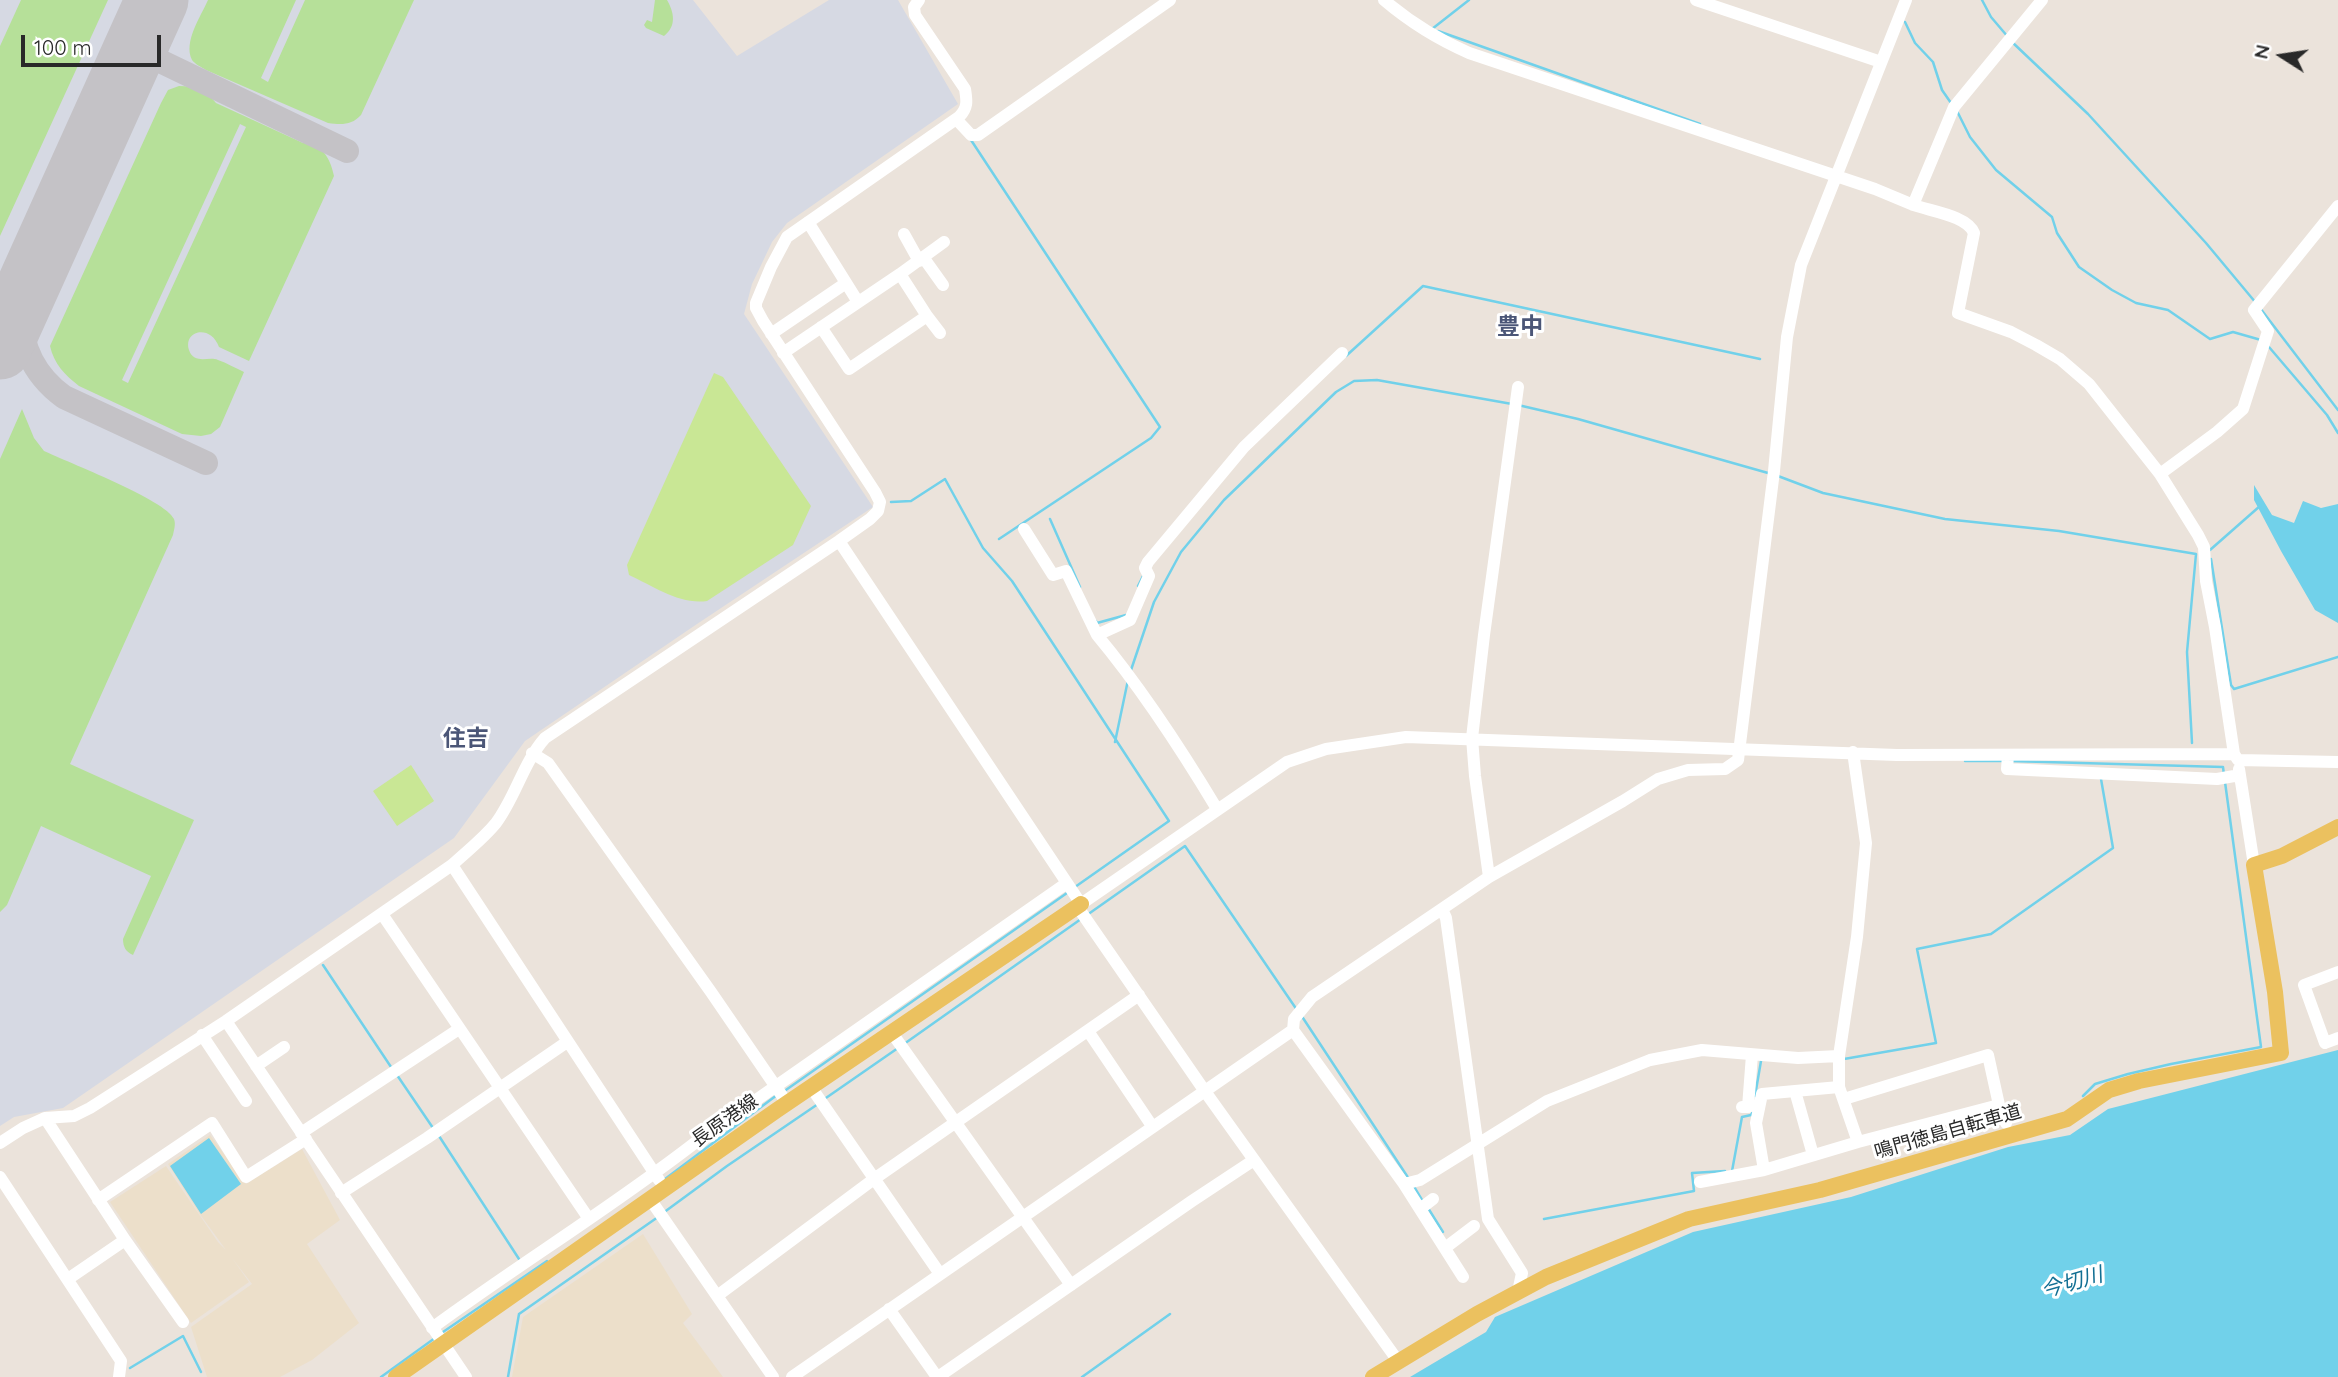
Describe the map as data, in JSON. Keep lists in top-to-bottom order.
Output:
{
  "streets": {
    "main road": ["長原港線", "鳴門徳島自転車道"]
  },
  "districts": ["豊中", "住吉"],
  "water": ["今切川"],
  "scale_bar": "100 m",
  "north": "left"
}
